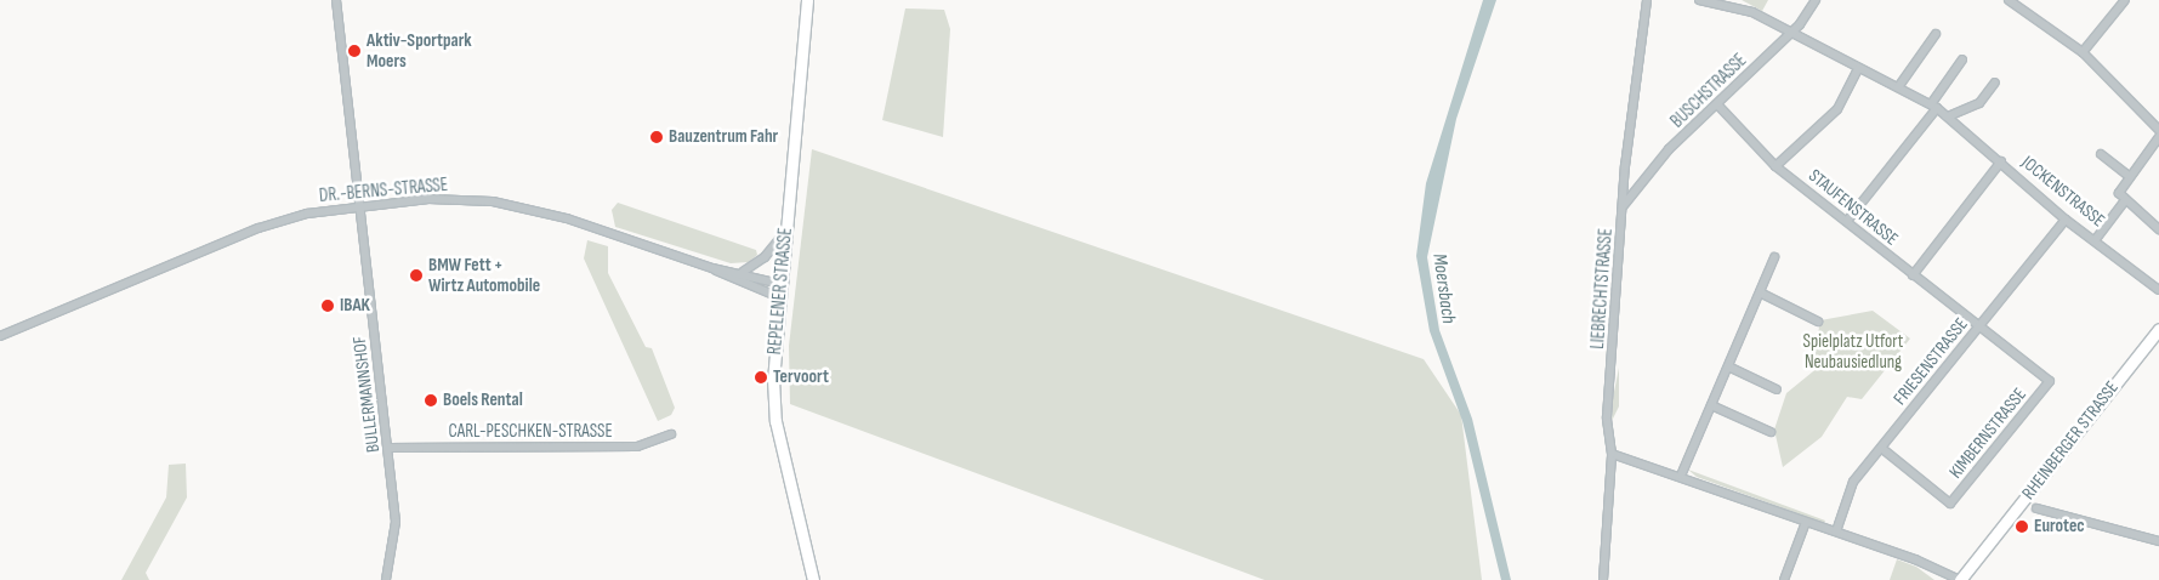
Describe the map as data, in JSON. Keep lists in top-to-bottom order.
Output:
{
  "streets": {
    "main road": ["REPELENER STRASSE", "RHEINBERGER STRASSE"],
    "street": [
      "BUSCHSTRASSE",
      "DR.-BERNS-STRASSE",
      "JOCKENSTRASSE",
      "STAUFENSTRASSE",
      "LIEBRECHTSTRASSE",
      "FRIESENSTRASSE",
      "BULLERMANNSHOF",
      "CARL-PESCHKEN-STRASSE",
      "KIMBERNSTRASSE"
    ]
  },
  "crossings": [
    ["BUSCHSTRASSE", "JOCKENSTRASSE"],
    ["BUSCHSTRASSE", "STAUFENSTRASSE"],
    ["BUSCHSTRASSE", "LIEBRECHTSTRASSE"],
    ["DR.-BERNS-STRASSE", "REPELENER STRASSE"],
    ["DR.-BERNS-STRASSE", "BULLERMANNSHOF"],
    ["JOCKENSTRASSE", "FRIESENSTRASSE"],
    ["STAUFENSTRASSE", "FRIESENSTRASSE"],
    ["STAUFENSTRASSE", "KIMBERNSTRASSE"],
    ["FRIESENSTRASSE", "KIMBERNSTRASSE"],
    ["BULLERMANNSHOF", "CARL-PESCHKEN-STRASSE"]
  ],
  "water": ["Moersbach"],
  "parks": ["Spielplatz Utfort Neubausiedlung"],
  "places": [
    "Aktiv-Sportpark Moers",
    "Bauzentrum Fahr",
    "BMW Fett + Wirtz Automobile",
    "IBAK",
    "Tervoort",
    "Boels Rental",
    "Eurotec"
  ]
}
